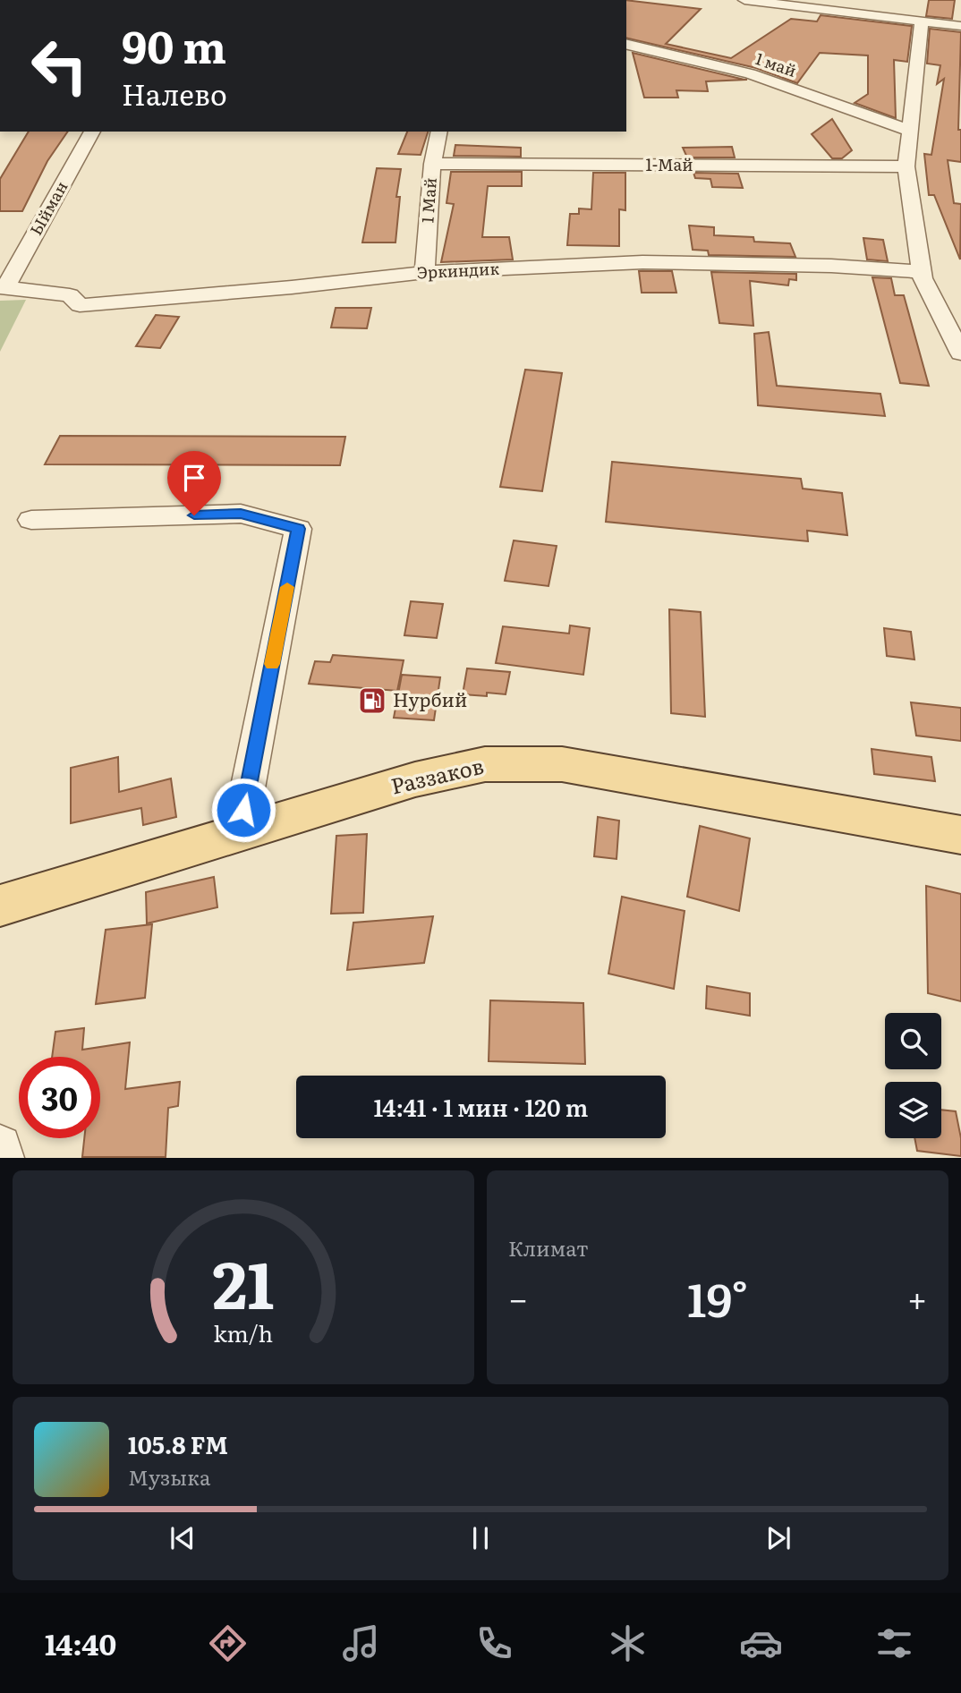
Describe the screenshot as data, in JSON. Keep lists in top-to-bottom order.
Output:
{
  "streets": {
    "main road": ["Раззаков"],
    "street": [
      "1 май",
      "1-Май",
      "1 Май",
      "Ыйман",
      "Эркиндик"
    ]
  },
  "crossings": [
    ["1-Май", "1 Май"],
    ["1 Май", "Эркиндик"],
    ["Ыйман", "Эркиндик"]
  ],
  "places": {
    "fuel station": ["Нурбий"]
  },
  "page": {
    "turn": ["90 m", "Налево"],
    "limit": "30",
    "trip": "14:41 · 1 мин · 120 m",
    "tile": "Климат",
    "heat": ["−", "19°", "+"],
    "song": ["105.8 FM", "Музыка"],
    "tabs": "14:40",
    "gauge": ["21", "km/h"]
  }
}
